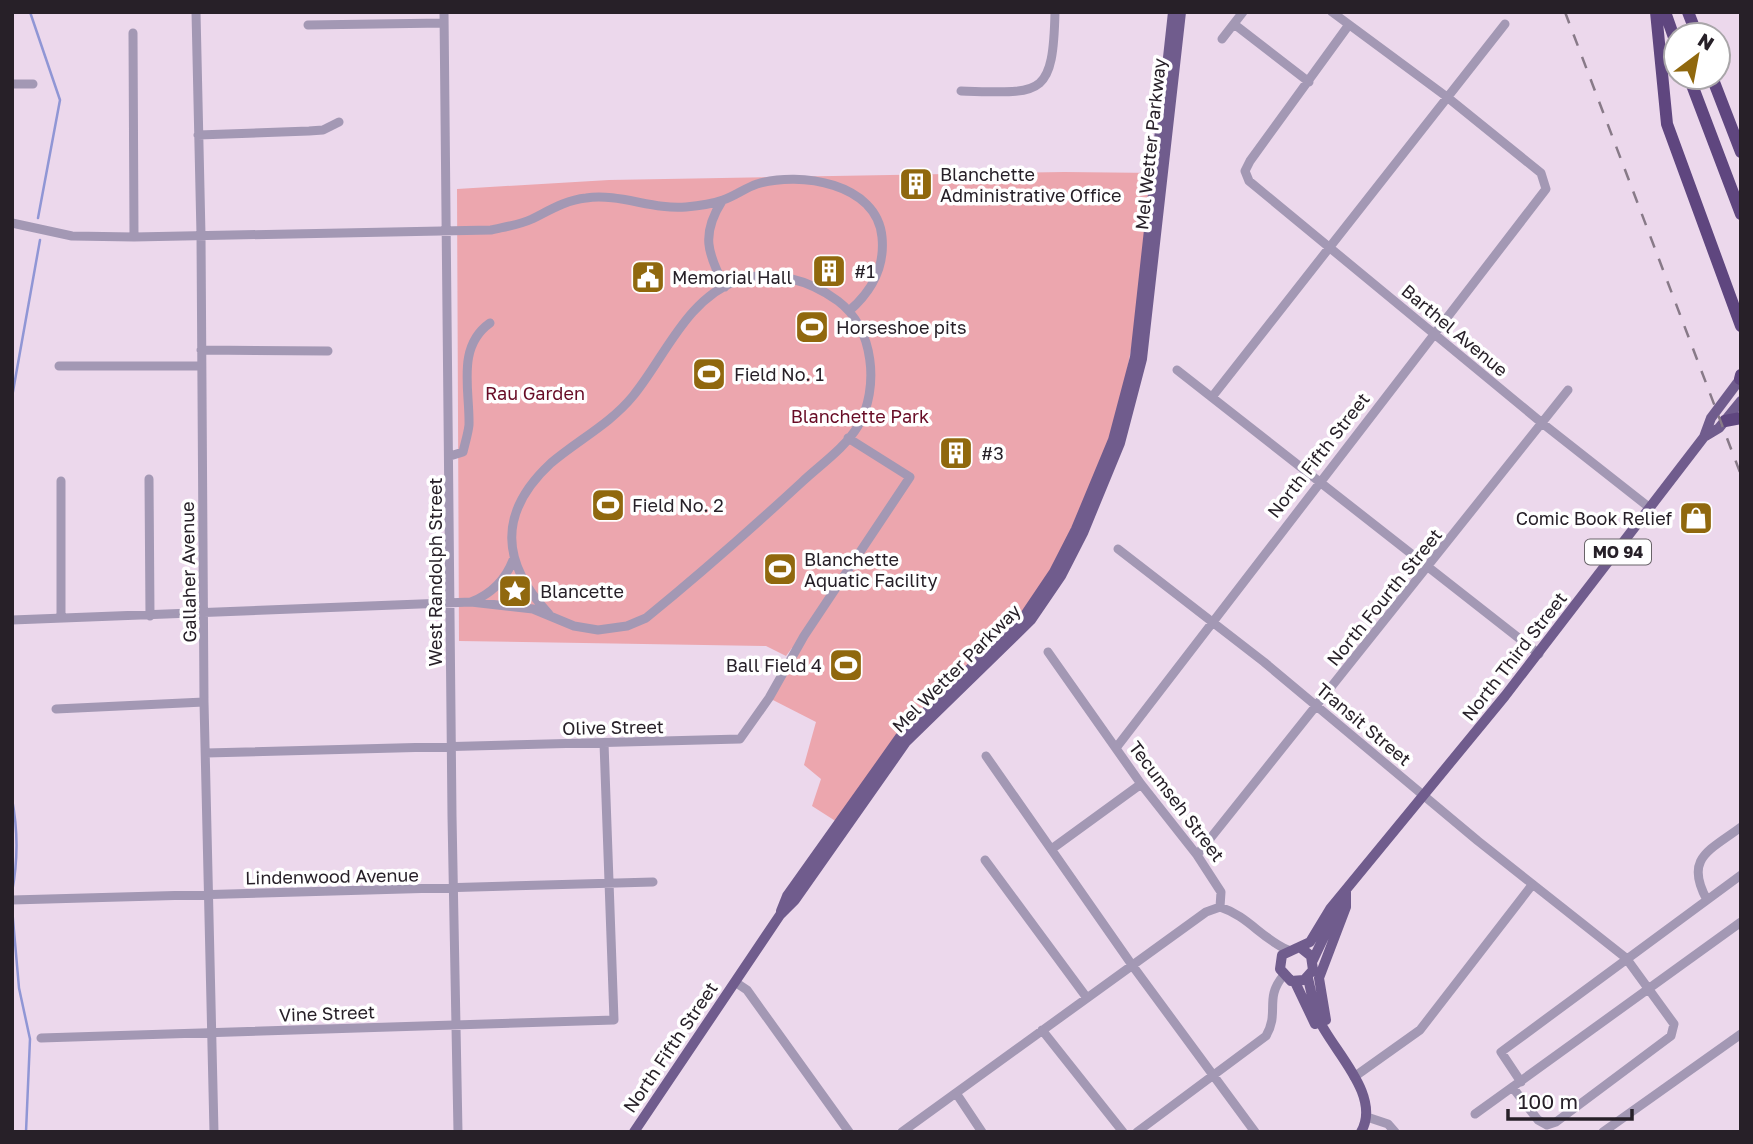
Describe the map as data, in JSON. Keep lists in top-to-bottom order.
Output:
{
  "streets": {
    "main road": [
      "Mel Wetter Parkway",
      "North Fifth Street",
      "MO 94",
      "North Third Street"
    ],
    "street": [
      "Barthel Avenue",
      "Gallaher Avenue",
      "West Randolph Street",
      "North Fourth Street",
      "Transit Street",
      "Olive Street",
      "Tecumseh Street",
      "Lindenwood Avenue",
      "Vine Street"
    ]
  },
  "crossings": [
    ["Mel Wetter Parkway", "North Fifth Street"],
    ["Barthel Avenue", "North Fifth Street"],
    ["Barthel Avenue", "North Fourth Street"],
    ["Barthel Avenue", "North Third Street"],
    ["North Fifth Street", "Transit Street"],
    ["North Fifth Street", "Tecumseh Street"],
    ["Gallaher Avenue", "Olive Street"],
    ["Gallaher Avenue", "Lindenwood Avenue"],
    ["Gallaher Avenue", "Vine Street"],
    ["West Randolph Street", "Olive Street"],
    ["West Randolph Street", "Lindenwood Avenue"],
    ["West Randolph Street", "Vine Street"],
    ["North Fourth Street", "Transit Street"],
    ["North Fourth Street", "Tecumseh Street"],
    ["North Third Street", "Transit Street"],
    ["Lindenwood Avenue", "Vine Street"]
  ],
  "parks": ["Rau Garden", "Blanchette Park"],
  "places": {
    "building": ["Blanchette Administrative Office", "#1", "#3"],
    "public building": ["Memorial Hall"],
    "sports": [
      "Horseshoe pits",
      "Field No. 1",
      "Field No. 2",
      "Blanchette Aquatic Facility",
      "Ball Field 4"
    ],
    "shop": ["Comic Book Relief"],
    "place": ["Blancette"]
  },
  "scale_bar": "100 m",
  "north": "top right"
}
